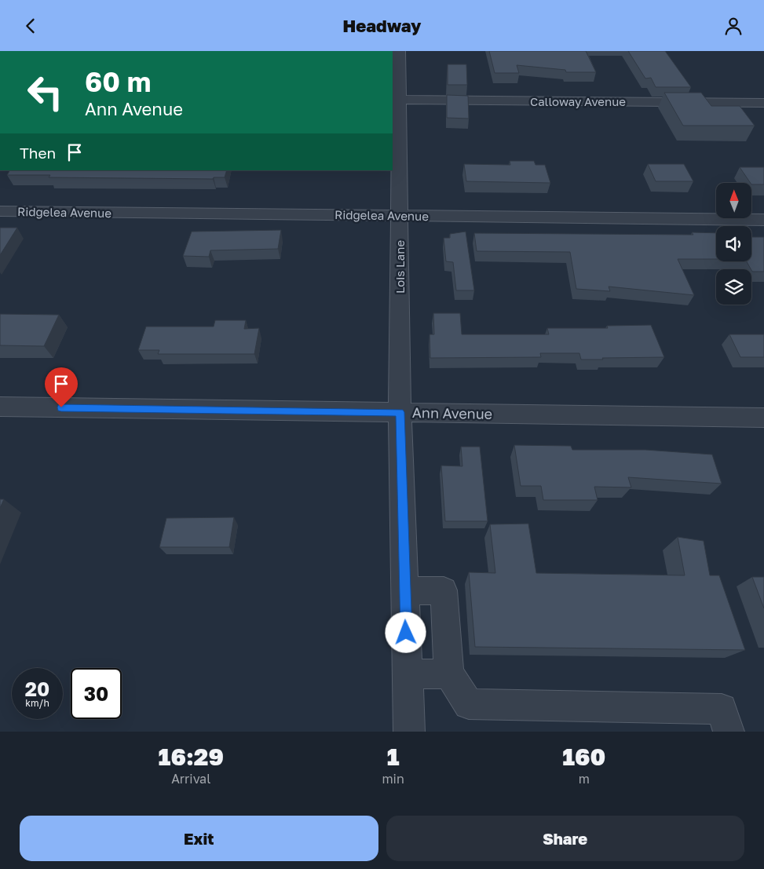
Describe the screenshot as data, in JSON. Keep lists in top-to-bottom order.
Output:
{
  "streets": {
    "street": [
      "Calloway Avenue",
      "Ridgelea Avenue",
      "Lois Lane",
      "Ann Avenue"
    ]
  },
  "crossings": [
    ["Calloway Avenue", "Lois Lane"],
    ["Ridgelea Avenue", "Lois Lane"],
    ["Lois Lane", "Ann Avenue"]
  ],
  "north": "top",
  "page": {
    "header": "Headway",
    "turn": ["60 m", "Ann Avenue"],
    "then": "Then",
    "speed": "20 km/h",
    "limit": "30",
    "eta": [
      "16:29",
      "Arrival",
      "1",
      "min",
      "160",
      "m"
    ],
    "buttons": ["Exit", "Share"]
  }
}
